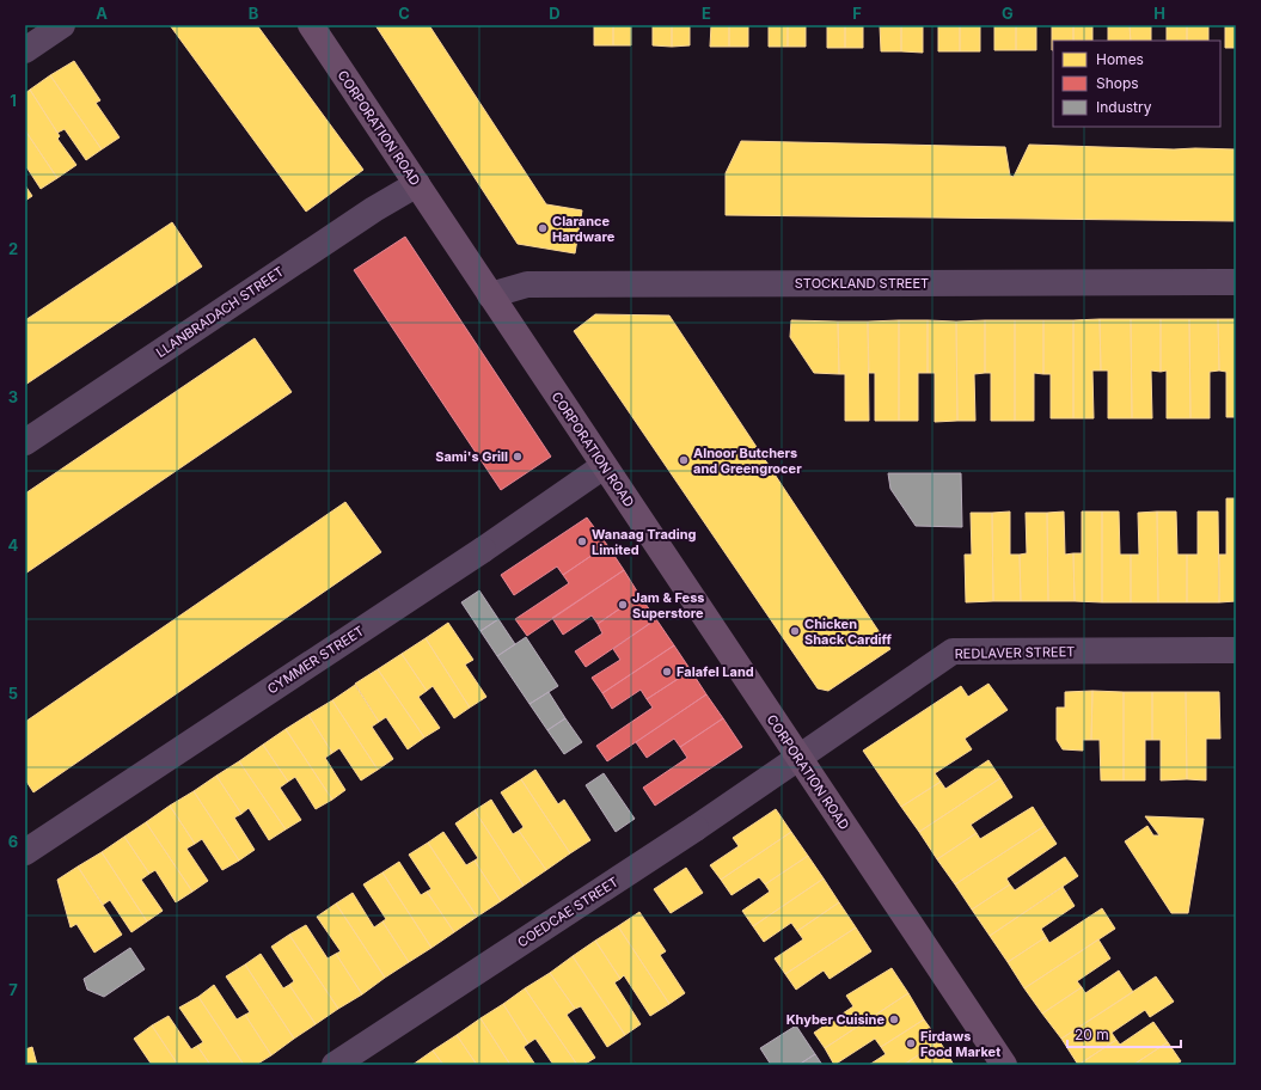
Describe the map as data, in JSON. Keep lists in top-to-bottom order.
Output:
{
  "streets": {
    "main road": ["CORPORATION ROAD"],
    "street": [
      "STOCKLAND STREET",
      "LLANBRADACH STREET",
      "REDLAVER STREET",
      "CYMMER STREET",
      "COEDCAE STREET"
    ]
  },
  "crossings": [
    ["CORPORATION ROAD", "STOCKLAND STREET"],
    ["CORPORATION ROAD", "LLANBRADACH STREET"],
    ["CORPORATION ROAD", "REDLAVER STREET"],
    ["CORPORATION ROAD", "CYMMER STREET"],
    ["CORPORATION ROAD", "COEDCAE STREET"],
    ["REDLAVER STREET", "COEDCAE STREET"]
  ],
  "places": [
    "Clarance Hardware",
    "Sami's Grill",
    "Alnoor Butchers and Greengrocer",
    "Wanaag Trading Limited",
    "Jam & Fess Superstore",
    "Chicken Shack Cardiff",
    "Falafel Land",
    "Khyber Cuisine",
    "Firdaws Food Market"
  ],
  "legend": ["Homes", "Shops", "Industry"],
  "scale_bar": "20 m",
  "grid": {
    "columns": [
      "A",
      "B",
      "C",
      "D",
      "E",
      "F",
      "G",
      "H"
    ],
    "rows": [
      "1",
      "2",
      "3",
      "4",
      "5",
      "6",
      "7"
    ]
  }
}
